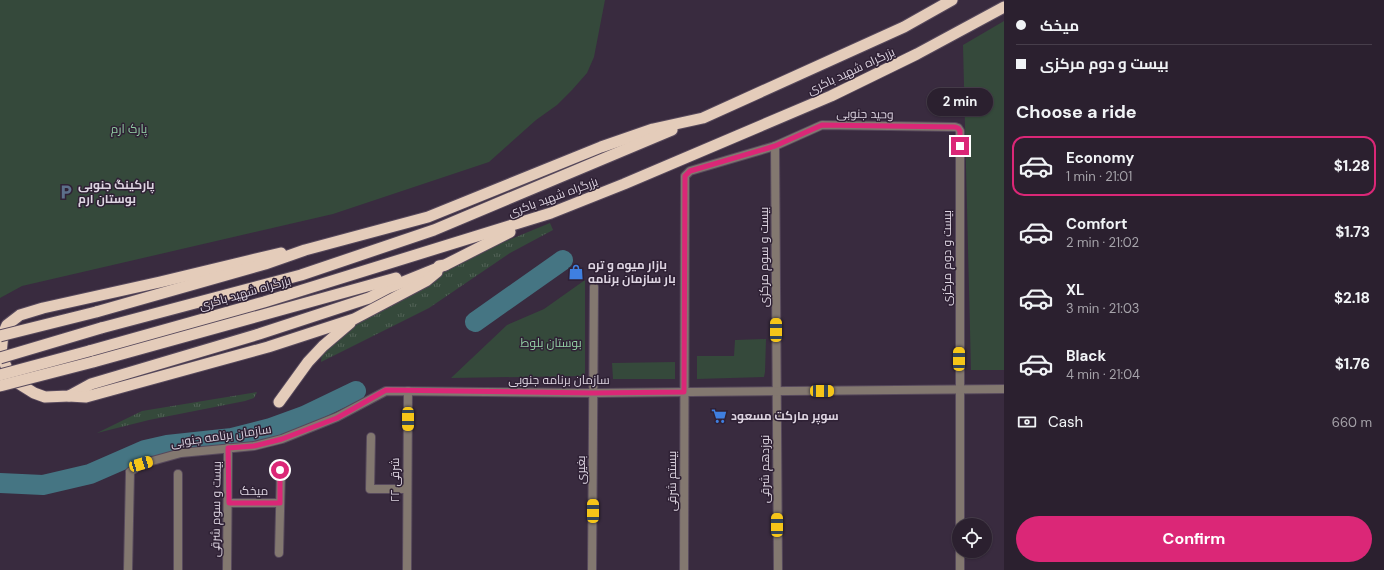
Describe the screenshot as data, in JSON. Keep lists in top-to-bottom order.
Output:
{
  "streets": {
    "highway": ["بزرگراه شهید باکری"],
    "street": [
      "وحید جنوبی",
      "بیست و سوم مرکزی",
      "بیست و دوم مرکزی",
      "سازمان برنامه جنوبی",
      "نوزدهم شرقی",
      "بغیری",
      "۲۲ شرقی",
      "بیستم شرقی",
      "میخک",
      "بیست و سوم شرقی"
    ]
  },
  "crossings": [
    ["وحید جنوبی", "بیست و سوم مرکزی"],
    ["وحید جنوبی", "بیست و دوم مرکزی"],
    ["وحید جنوبی", "سازمان برنامه جنوبی"],
    ["وحید جنوبی", "بیستم شرقی"],
    ["بیست و سوم مرکزی", "سازمان برنامه جنوبی"],
    ["بیست و سوم مرکزی", "نوزدهم شرقی"],
    ["بیست و دوم مرکزی", "سازمان برنامه جنوبی"],
    ["سازمان برنامه جنوبی", "نوزدهم شرقی"],
    ["سازمان برنامه جنوبی", "بغیری"],
    ["سازمان برنامه جنوبی", "۲۲ شرقی"],
    ["سازمان برنامه جنوبی", "بیستم شرقی"],
    ["سازمان برنامه جنوبی", "بیست و سوم شرقی"],
    ["میخک", "بیست و سوم شرقی"]
  ],
  "parks": ["پارک ارم", "بوستان بلوط"],
  "places": {
    "parking": ["پارکینگ جنوبی بوستان ارم"],
    "shop": ["بازار میوه و تره بار سازمان برنامه"],
    "supermarket": ["سوپر مارکت مسعود"]
  },
  "page": {
    "banner": ["میخک", "بیست و دوم مرکزی"],
    "bubble": "2 min",
    "heading": "Choose a ride",
    "list": [
      {
        "name": "Economy",
        "note": "1 min · 21:01",
        "value": "$1.28"
      },
      {
        "name": "Comfort",
        "note": "2 min · 21:02",
        "value": "$1.73"
      },
      {
        "name": "XL",
        "note": "3 min · 21:03",
        "value": "$2.18"
      },
      {
        "name": "Black",
        "note": "4 min · 21:04",
        "value": "$1.76"
      }
    ],
    "pay": ["Cash", "660 m"],
    "buttons": "Confirm"
  }
}
